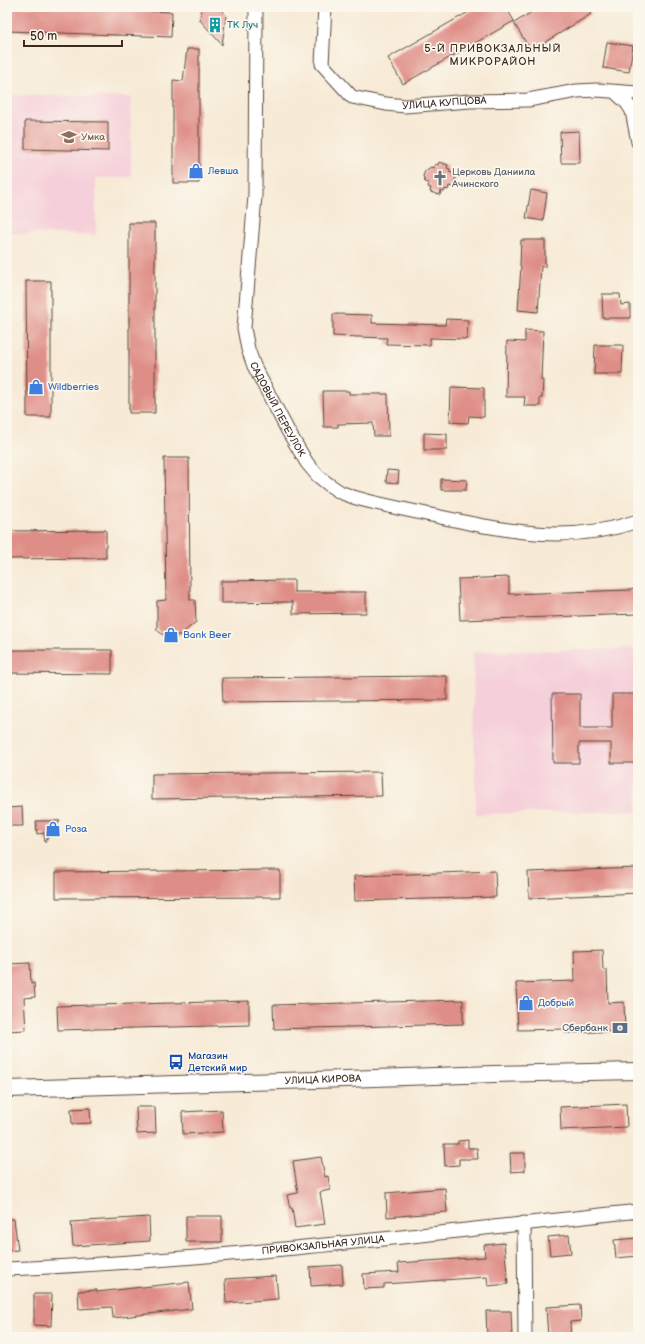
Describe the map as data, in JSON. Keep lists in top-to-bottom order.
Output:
{
  "streets": {
    "main road": ["УЛИЦА КИРОВА"],
    "street": ["УЛИЦА КУПЦОВА", "САДОВЫЙ ПЕРЕУЛОК", "ПРИВОКЗАЛЬНАЯ УЛИЦА"]
  },
  "districts": ["5-Й ПРИВОКЗАЛЬНЫЙ МИКРОРАЙОН"],
  "places": {
    "building": ["ТК Луч"],
    "school or university": ["Умка"],
    "shop": [
      "Левша",
      "Wildberries",
      "Bank Beer",
      "Роза",
      "Добрый"
    ],
    "church": ["Церковь Даниила Ачинского"],
    "bank": ["Сбербанк"],
    "bus stop": ["Магазин Детский мир"]
  },
  "scale_bar": "50 m"
}
